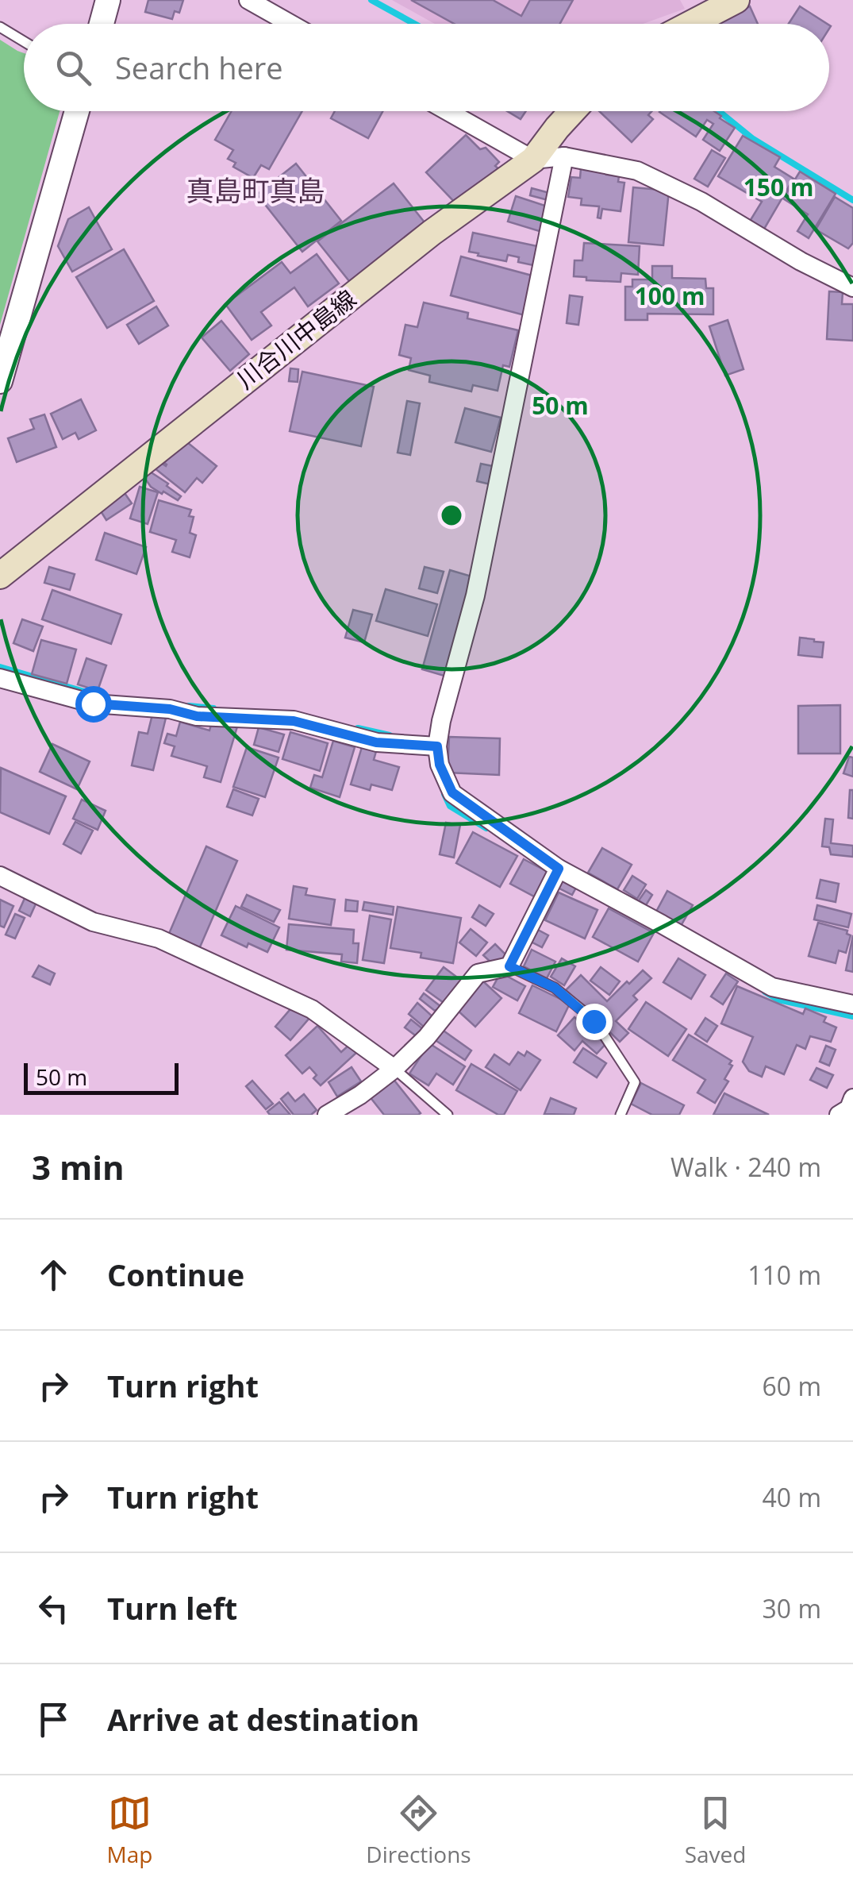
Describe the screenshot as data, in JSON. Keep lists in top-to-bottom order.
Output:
{
  "streets": {
    "main road": ["川合川中島線"]
  },
  "districts": ["真島町真島"],
  "scale_bar": "50 m",
  "page": {
    "search": "Search here",
    "scale": "50 m",
    "heading": ["3 min", "Walk · 240 m"],
    "list": [
      ["Continue", "110 m"],
      ["Turn right", "60 m"],
      ["Turn right", "40 m"],
      ["Turn left", "30 m"],
      "Arrive at destination"
    ],
    "nav": ["Map", "Directions", "Saved"]
  },
  "rings": ["150 m", "100 m", "50 m"]
}
